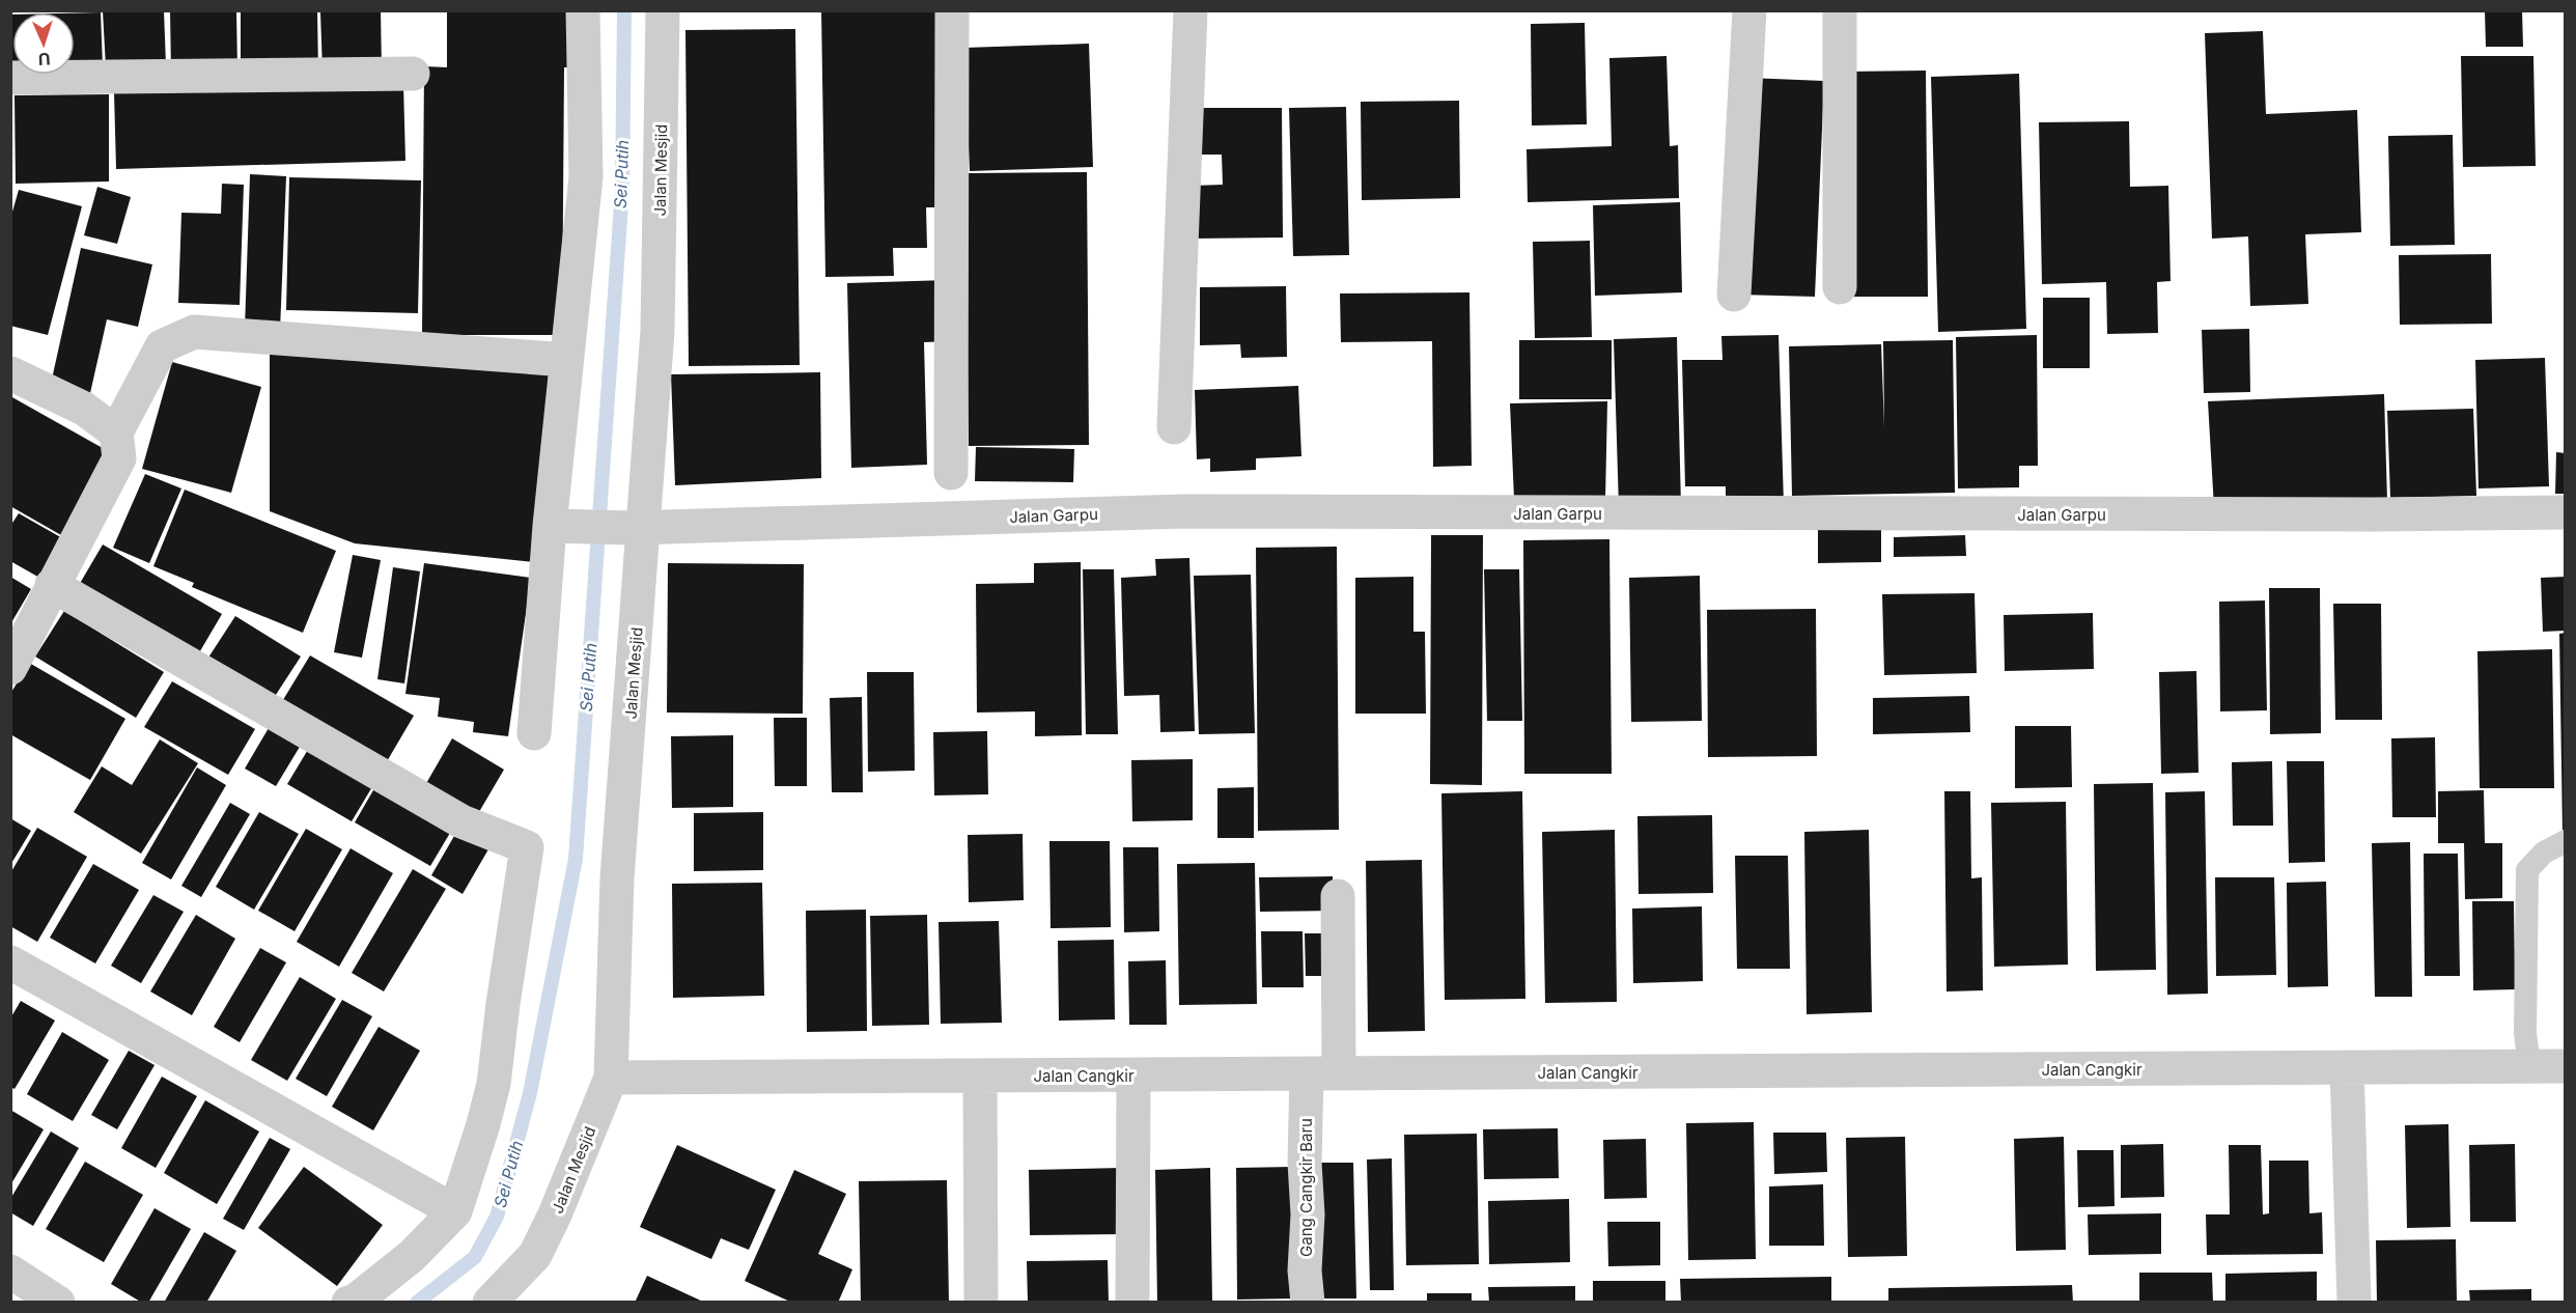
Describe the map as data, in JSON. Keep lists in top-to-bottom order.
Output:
{
  "streets": {
    "street": [
      "Jalan Mesjid",
      "Jalan Garpu",
      "Jalan Cangkir",
      "Gang Cangkir Baru"
    ]
  },
  "crossings": [
    ["Jalan Mesjid", "Jalan Garpu"],
    ["Jalan Mesjid", "Jalan Cangkir"],
    ["Jalan Cangkir", "Gang Cangkir Baru"]
  ],
  "water": ["Sei Putih"],
  "north": "bottom"
}
